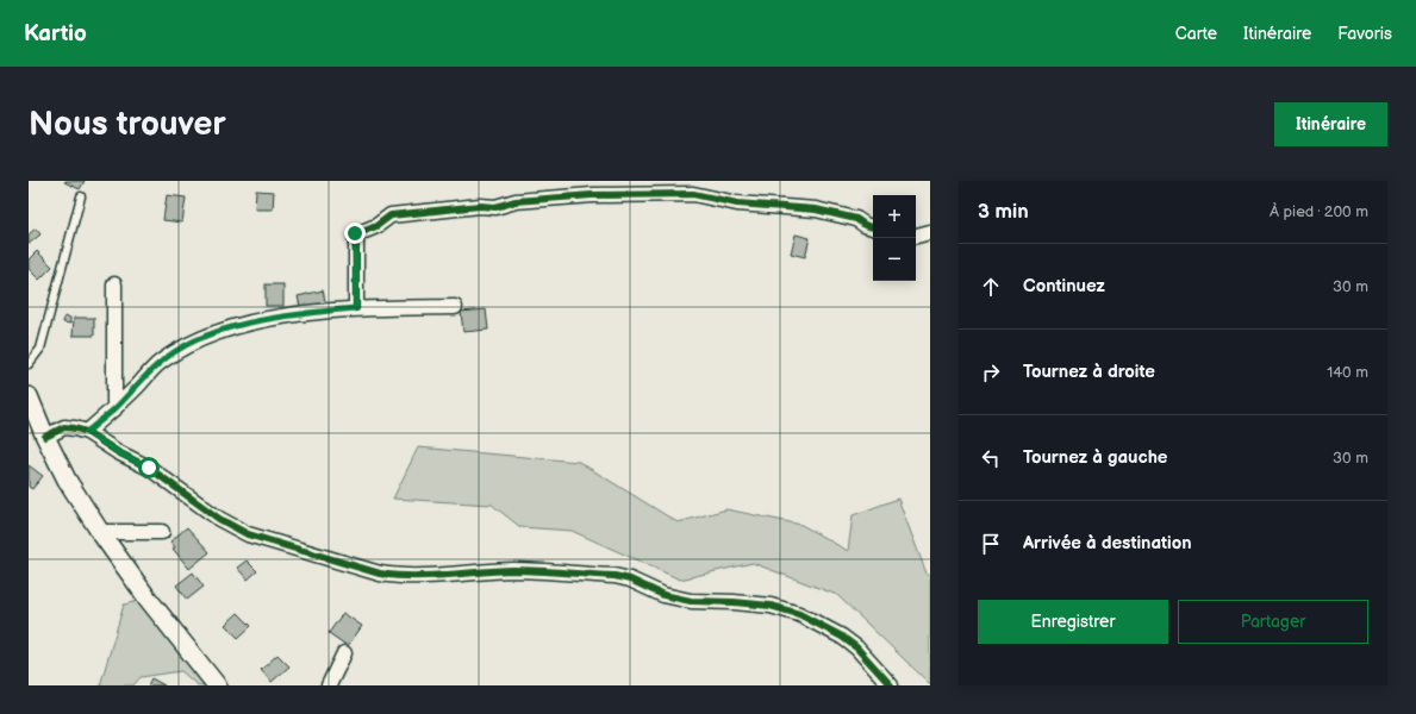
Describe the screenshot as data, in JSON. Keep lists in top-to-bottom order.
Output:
{
  "page": {
    "header": "Kartio",
    "nav": ["Carte", "Itinéraire", "Favoris"],
    "buttons": [
      "Itinéraire",
      ["Enregistrer", "Partager"]
    ],
    "title": "Nous trouver",
    "heading": ["3 min", "À pied · 200 m"],
    "map_buttons": ["+", "−"],
    "list": [
      ["Continuez", "30 m"],
      ["Tournez à droite", "140 m"],
      ["Tournez à gauche", "30 m"],
      "Arrivée à destination"
    ]
  }
}
